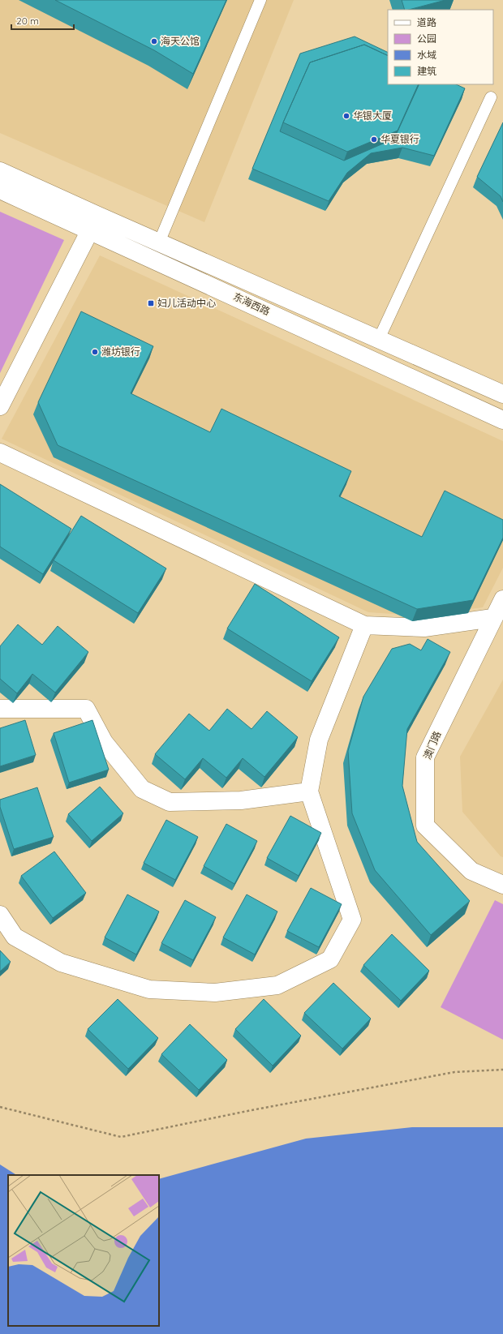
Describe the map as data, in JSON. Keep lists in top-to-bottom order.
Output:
{
  "streets": {
    "street": ["东海西路", "澳门路"]
  },
  "places": {
    "other": [
      "海天公馆",
      "华银大厦",
      "华夏银行",
      "潍坊银行"
    ],
    "transit": ["妇儿活动中心"]
  },
  "legend": [
    "道路",
    "公园",
    "水域",
    "建筑"
  ],
  "scale_bar": "20 m"
}
